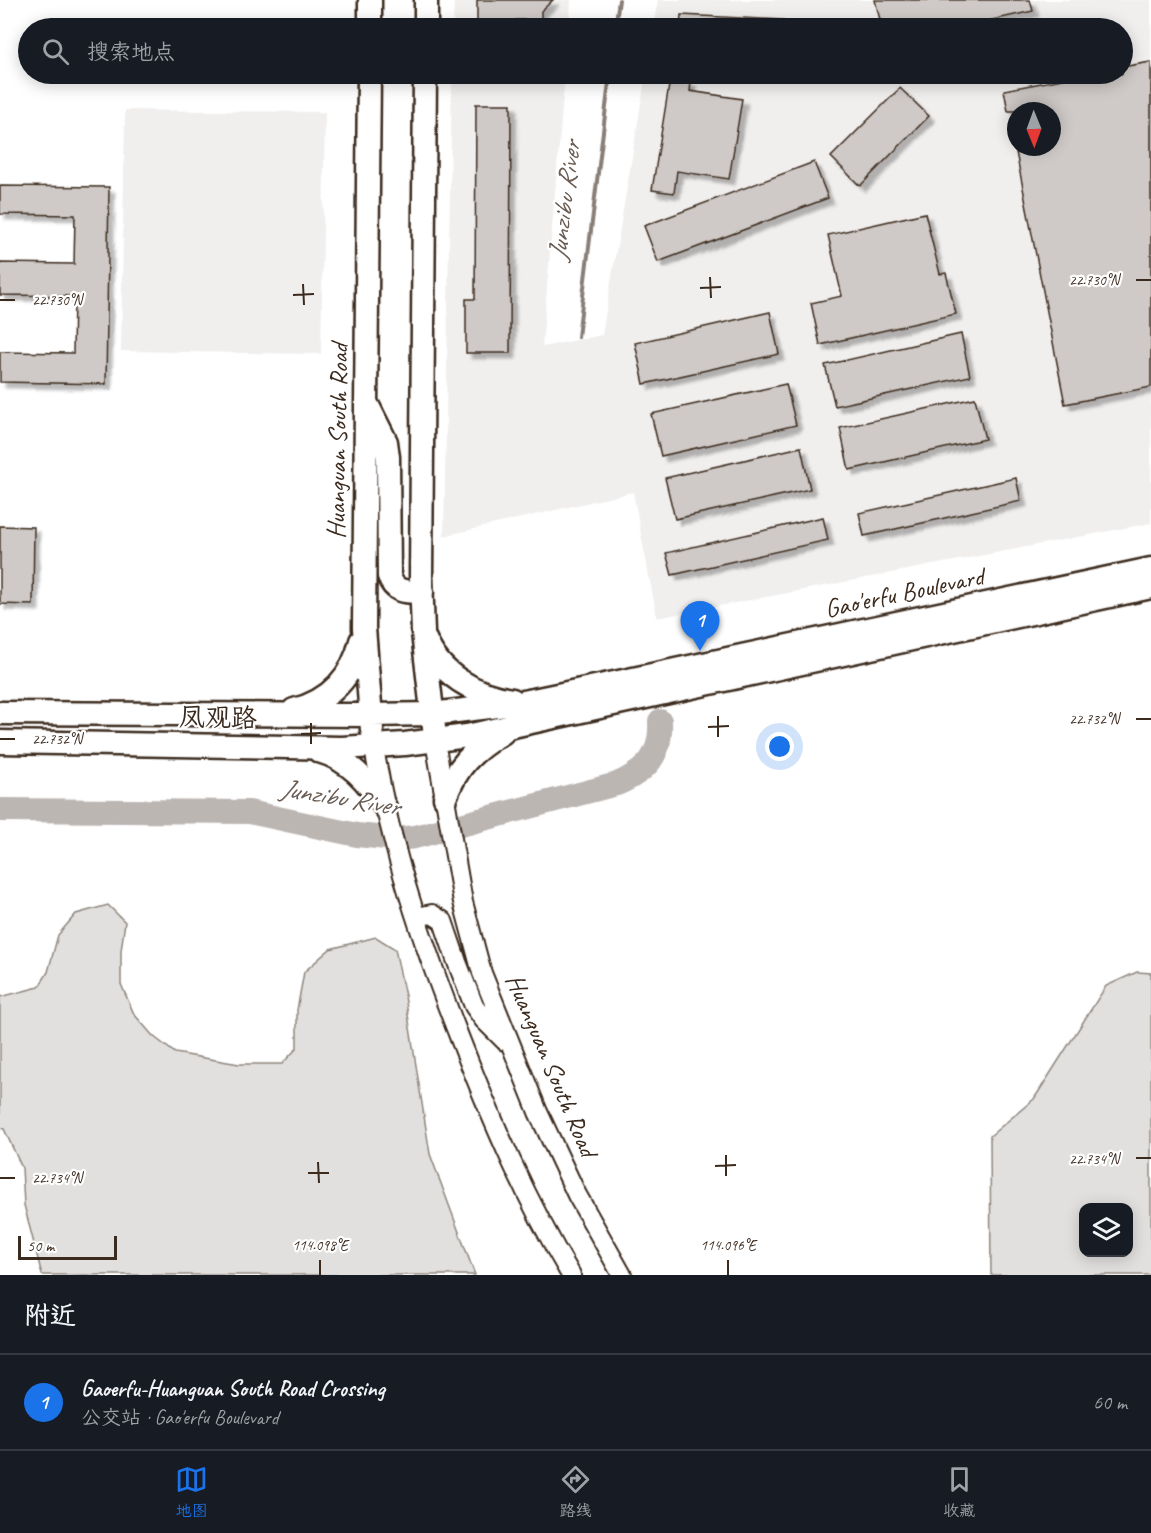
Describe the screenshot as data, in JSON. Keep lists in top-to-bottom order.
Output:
{
  "streets": {
    "main road": ["Huanguan South Road", "Gao'erfu Boulevard", "凤观路"]
  },
  "crossings": [
    ["Huanguan South Road", "凤观路"]
  ],
  "water": ["Junzibu River"],
  "scale_bar": "50 m",
  "north": "bottom",
  "page": {
    "search": "搜索地点",
    "pins": "1",
    "scale": "50 m",
    "heading": "附近",
    "list": [
      {
        "mark": "1",
        "name": "Gaoerfu-Huanguan South Road Crossing",
        "note": "公交站 · Gao'erfu Boulevard",
        "value": "60 m"
      }
    ],
    "nav": ["地图", "路线", "收藏"]
  },
  "coordinates": [
    "22.730°N",
    "22.732°N",
    "22.734°N",
    "114.098°E",
    "114.096°E"
  ]
}
